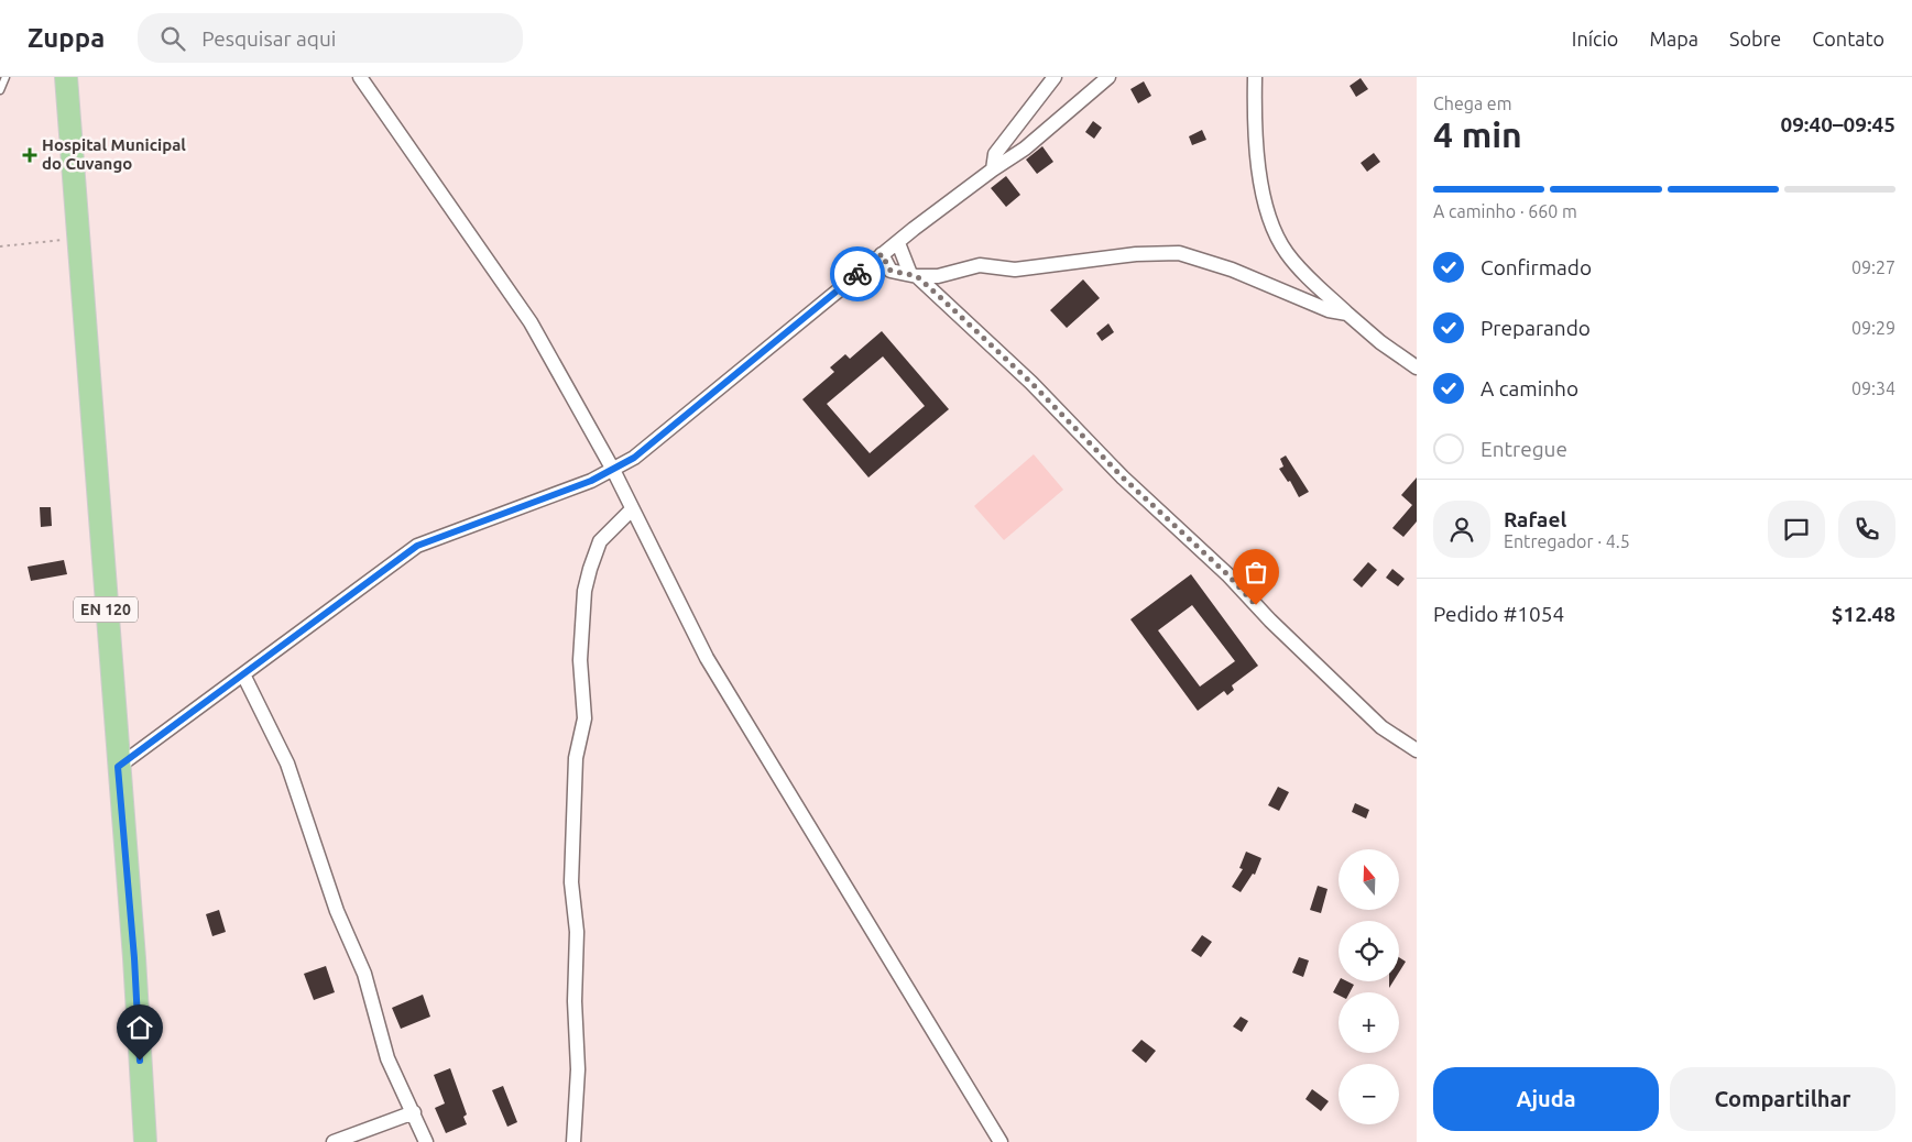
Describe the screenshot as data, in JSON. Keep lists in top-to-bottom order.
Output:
{
  "streets": {
    "main road": ["EN 120"]
  },
  "places": {
    "health": ["Hospital Municipal do Cuvango"]
  },
  "north": "top",
  "page": {
    "header": "Zuppa",
    "search": "Pesquisar aqui",
    "nav": [
      "Início",
      "Mapa",
      "Sobre",
      "Contato"
    ],
    "heading": ["4 min", "Chega em", "09:40–09:45"],
    "panel": [
      "Rafael",
      "Entregador · 4.5",
      "Pedido #1054",
      "$12.48"
    ],
    "bar": "A caminho · 660 m",
    "list": [
      ["Confirmado", "09:27"],
      ["Preparando", "09:29"],
      ["A caminho", "09:34"],
      "Entregue"
    ],
    "map_buttons": ["+", "−"],
    "buttons": ["Ajuda", "Compartilhar"]
  }
}
